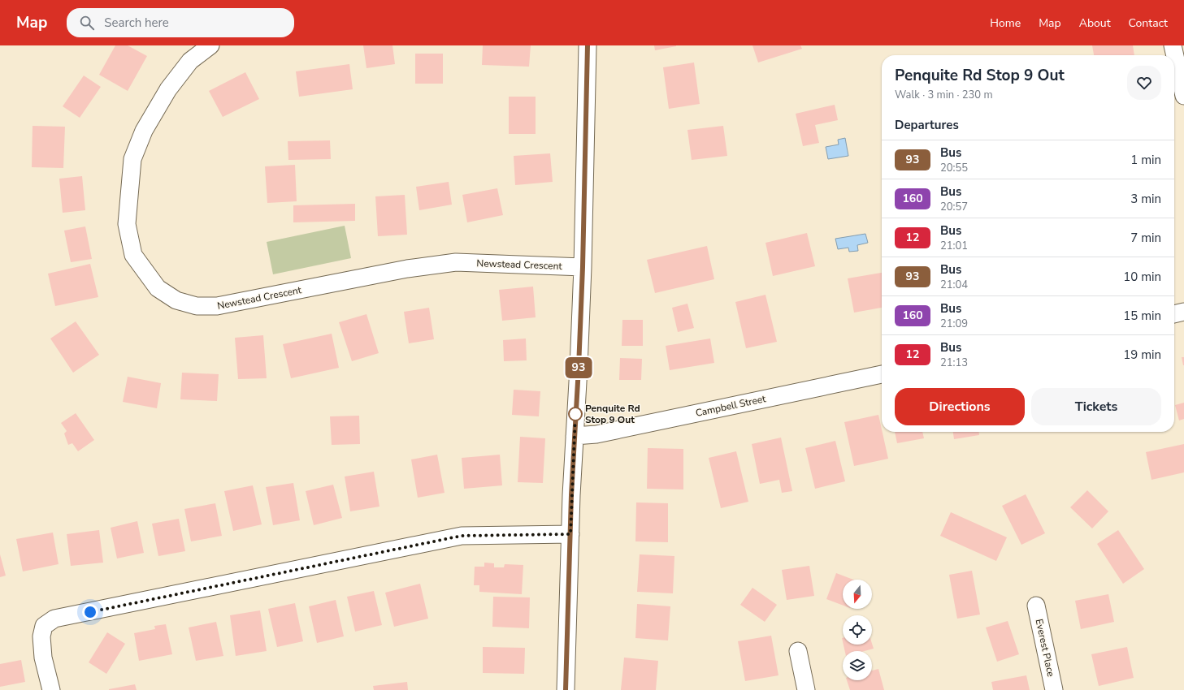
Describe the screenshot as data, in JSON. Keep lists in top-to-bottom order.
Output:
{
  "streets": {
    "street": ["Newstead Crescent", "Campbell Street", "Everest Place"]
  },
  "places": ["Penquite Rd Stop 9 Out"],
  "lines": ["bus line 93"],
  "north": "bottom",
  "page": {
    "header": "Map",
    "search": "Search here",
    "nav": [
      "Home",
      "Map",
      "About",
      "Contact"
    ],
    "on_map": "93",
    "heading": [
      ["Penquite Rd Stop 9 Out", "Walk · 3 min · 230 m"],
      "Departures"
    ],
    "list": [
      {
        "mark": "93",
        "name": "Bus",
        "note": "20:55",
        "value": "1 min"
      },
      {
        "mark": "160",
        "name": "Bus",
        "note": "20:57",
        "value": "3 min"
      },
      {
        "mark": "12",
        "name": "Bus",
        "note": "21:01",
        "value": "7 min"
      },
      {
        "mark": "93",
        "name": "Bus",
        "note": "21:04",
        "value": "10 min"
      },
      {
        "mark": "160",
        "name": "Bus",
        "note": "21:09",
        "value": "15 min"
      },
      {
        "mark": "12",
        "name": "Bus",
        "note": "21:13",
        "value": "19 min"
      }
    ],
    "buttons": ["Directions", "Tickets"]
  }
}
